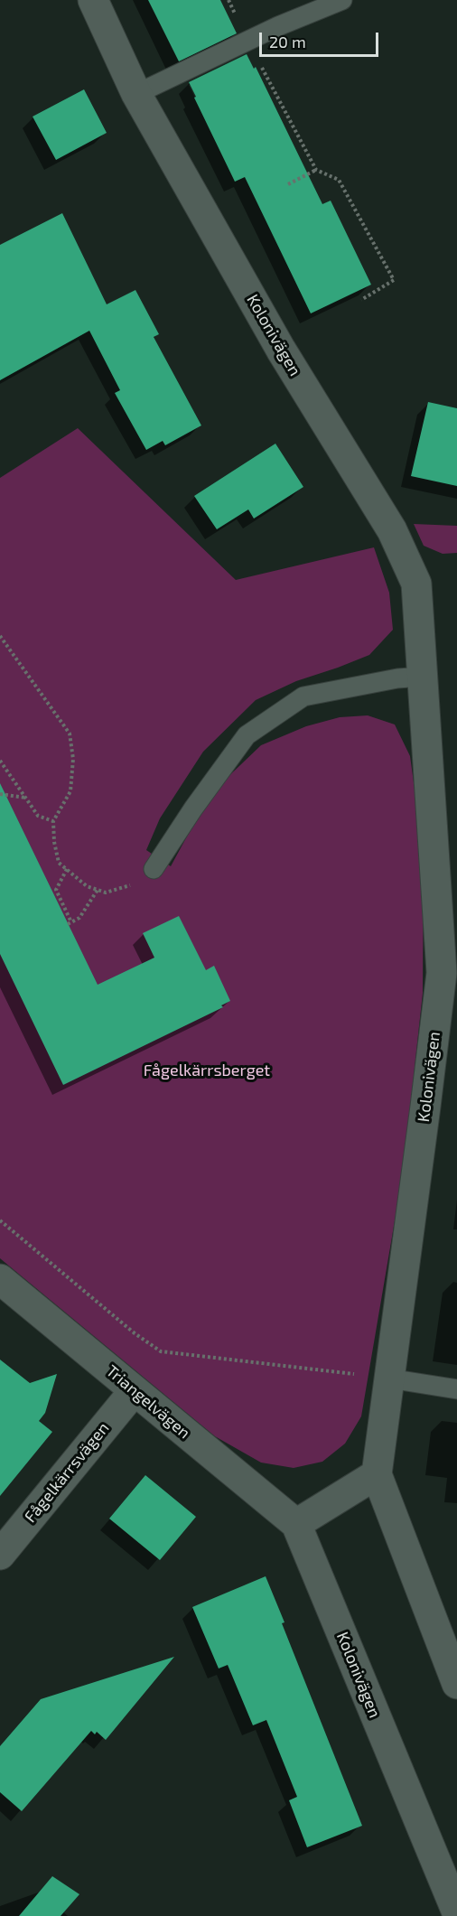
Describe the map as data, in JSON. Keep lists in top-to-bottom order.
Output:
{
  "streets": {
    "street": ["Kolonivägen", "Triangelvägen", "Fågelkärrsvägen"]
  },
  "crossings": [
    ["Kolonivägen", "Triangelvägen"],
    ["Triangelvägen", "Fågelkärrsvägen"]
  ],
  "parks": ["Fågelkärrsberget"],
  "scale_bar": "20 m"
}
